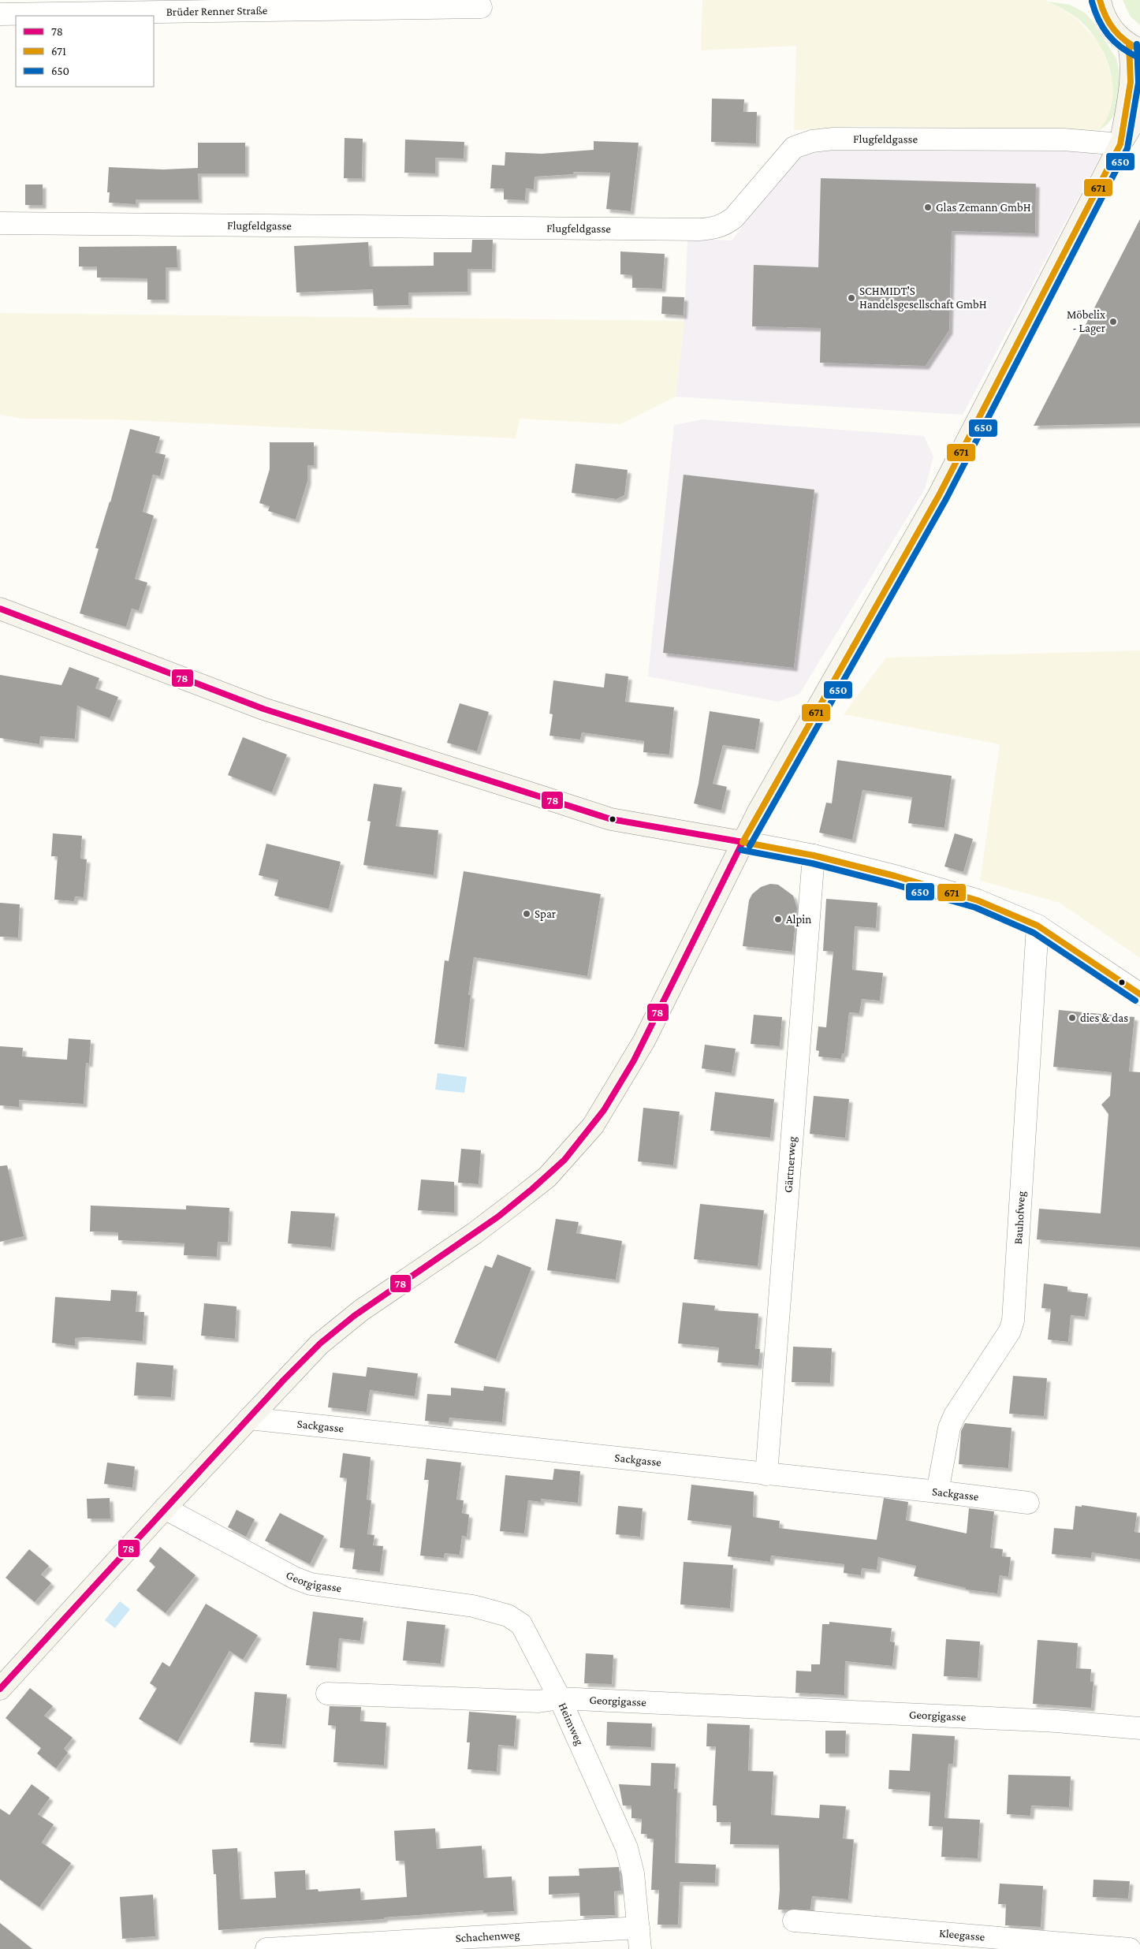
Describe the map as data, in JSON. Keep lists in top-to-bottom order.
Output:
{
  "streets": {
    "street": [
      "Brüder Renner Straße",
      "Flugfeldgasse",
      "Gärtnerweg",
      "Bauhofweg",
      "Sackgasse",
      "Georgigasse",
      "Heimweg",
      "Kleegasse",
      "Schachenweg"
    ]
  },
  "crossings": [
    ["Gärtnerweg", "Sackgasse"],
    ["Bauhofweg", "Sackgasse"],
    ["Georgigasse", "Heimweg"],
    ["Heimweg", "Schachenweg"]
  ],
  "places": [
    "Glas Zemann GmbH",
    "SCHMIDT'S Handelsgesellschaft GmbH",
    "Möbelix - Lager",
    "Spar",
    "Alpin",
    "dies & das"
  ],
  "lines": ["transit line 671", "transit line 650", "transit line 78"],
  "legend": ["78", "671", "650"]
}
